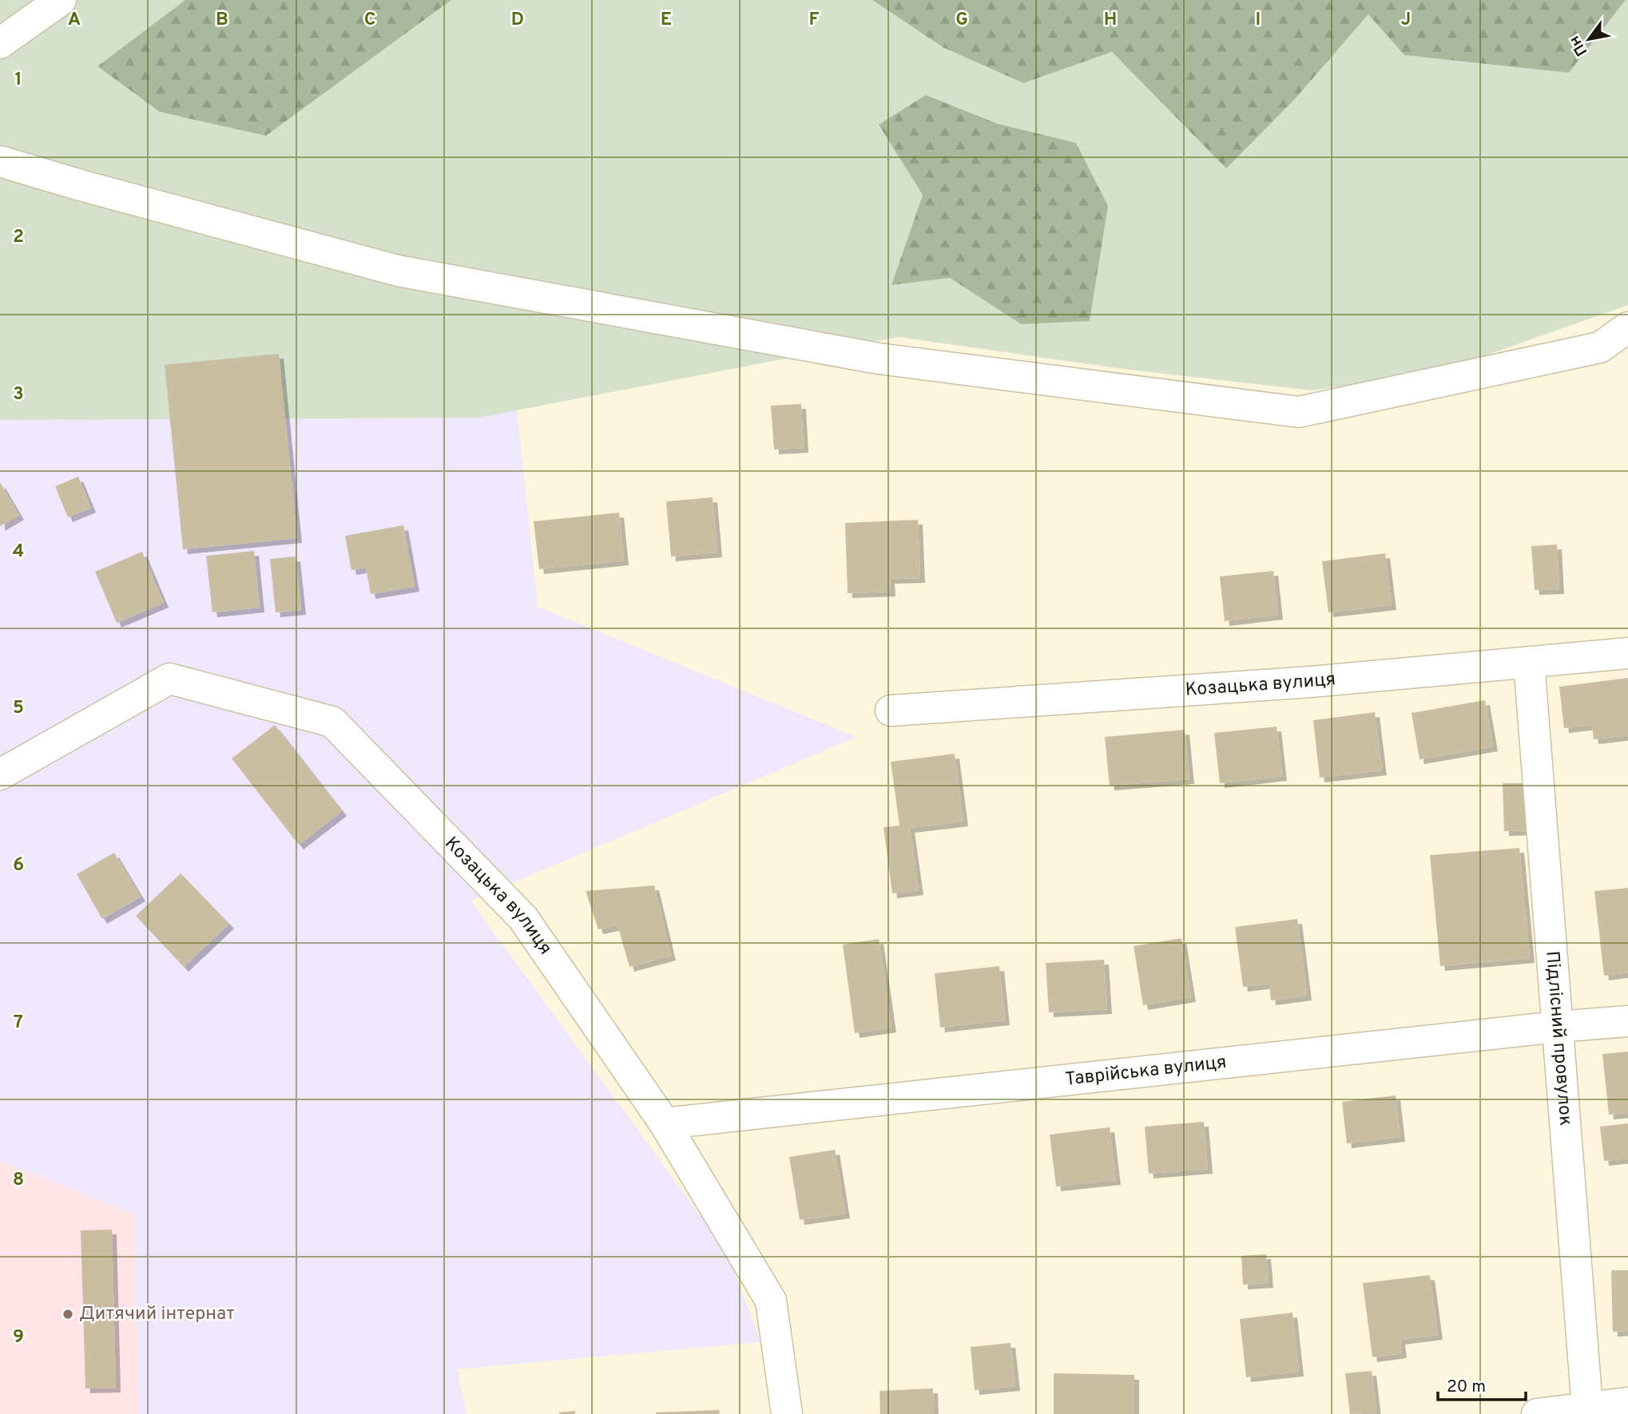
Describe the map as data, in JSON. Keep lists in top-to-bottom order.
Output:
{
  "streets": {
    "street": ["Козацька вулиця", "Підлісний провулок", "Таврійська вулиця"]
  },
  "crossings": [
    ["Козацька вулиця", "Підлісний провулок"],
    ["Козацька вулиця", "Таврійська вулиця"],
    ["Підлісний провулок", "Таврійська вулиця"]
  ],
  "places": ["Дитячий інтернат"],
  "scale_bar": "20 m",
  "north": "bottom left",
  "grid": {
    "columns": [
      "A",
      "B",
      "C",
      "D",
      "E",
      "F",
      "G",
      "H",
      "I",
      "J"
    ],
    "rows": [
      "1",
      "2",
      "3",
      "4",
      "5",
      "6",
      "7",
      "8",
      "9"
    ]
  }
}
